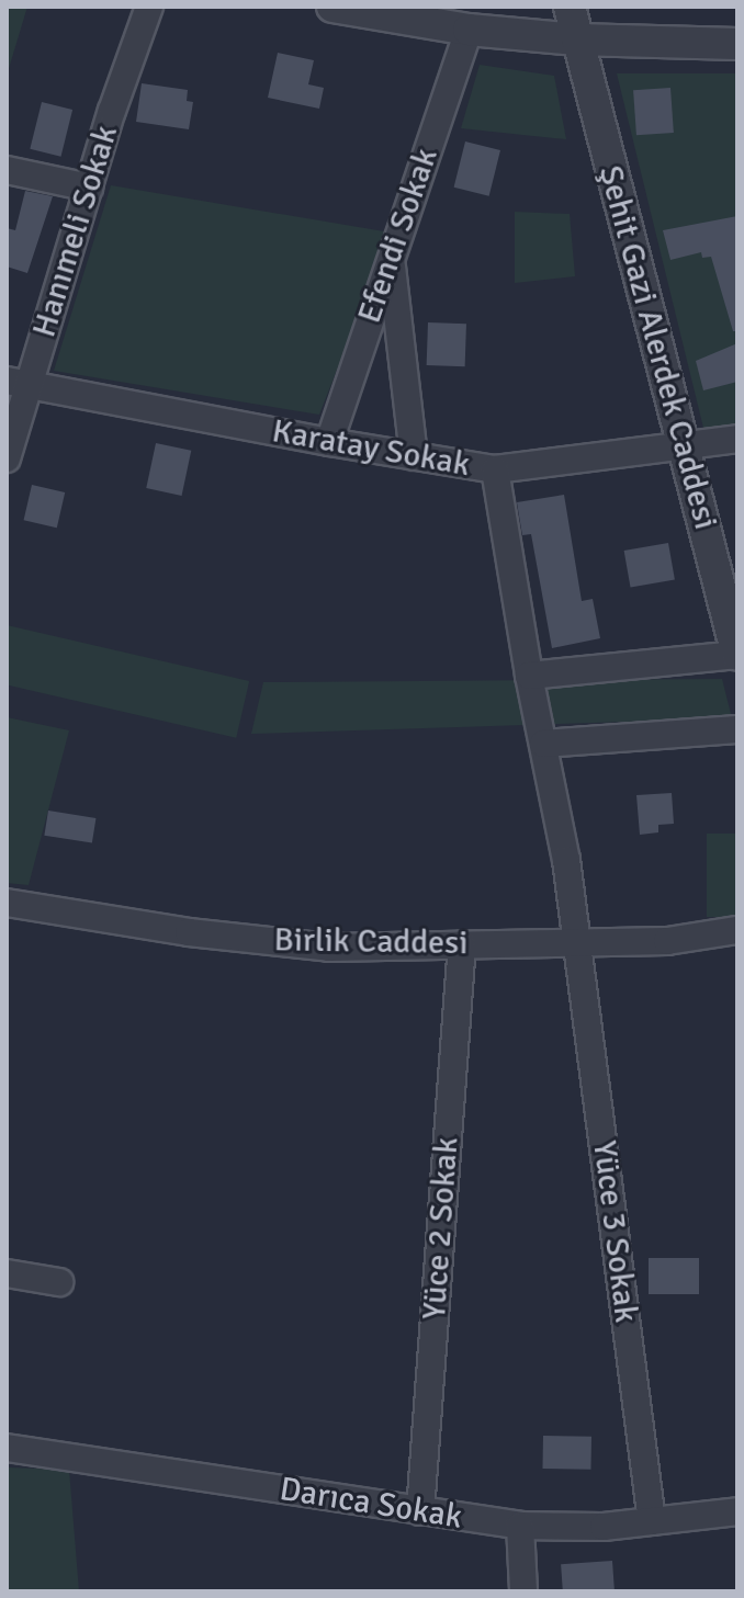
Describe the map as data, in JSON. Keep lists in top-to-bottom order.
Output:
{
  "streets": {
    "street": [
      "Hanımeli Sokak",
      "Efendi Sokak",
      "Şehit Gazi Alerdek Caddesi",
      "Karatay Sokak",
      "Birlik Caddesi",
      "Yüce 2 Sokak",
      "Yüce 3 Sokak",
      "Darıca Sokak"
    ]
  },
  "crossings": [
    ["Hanımeli Sokak", "Karatay Sokak"],
    ["Efendi Sokak", "Karatay Sokak"],
    ["Şehit Gazi Alerdek Caddesi", "Karatay Sokak"],
    ["Karatay Sokak", "Yüce 3 Sokak"],
    ["Birlik Caddesi", "Yüce 2 Sokak"],
    ["Birlik Caddesi", "Yüce 3 Sokak"],
    ["Yüce 2 Sokak", "Darıca Sokak"],
    ["Yüce 3 Sokak", "Darıca Sokak"]
  ]
}
